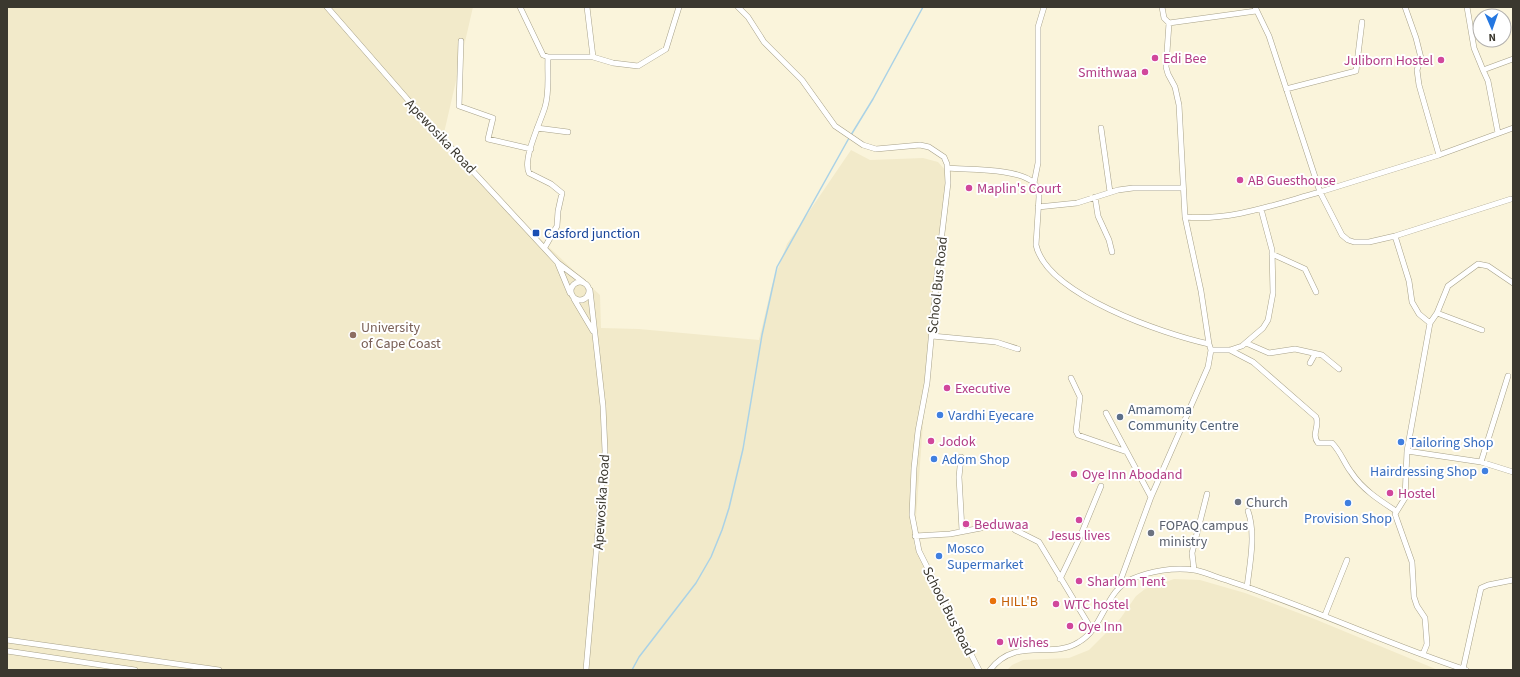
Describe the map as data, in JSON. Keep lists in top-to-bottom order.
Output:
{
  "streets": {
    "street": ["Apewosika Road", "School Bus Road"]
  },
  "places": {
    "other": [
      "Edi Bee",
      "Juliborn Hostel",
      "Smithwaa",
      "AB Guesthouse",
      "Maplin's Court",
      "University of Cape Coast",
      "Executive",
      "Vardhi Eyecare",
      "Amamoma Community Centre",
      "Jodok",
      "Tailoring Shop",
      "Adom Shop",
      "Hairdressing Shop",
      "Oye Inn Abodand",
      "Hostel",
      "Church",
      "Provision Shop",
      "Jesus lives",
      "Beduwaa",
      "FOPAQ campus ministry",
      "Mosco Supermarket",
      "Sharlom Tent",
      "HILL'B",
      "WTC hostel",
      "Oye Inn",
      "Wishes"
    ],
    "transit": ["Casford junction"]
  },
  "north": "bottom"
}
